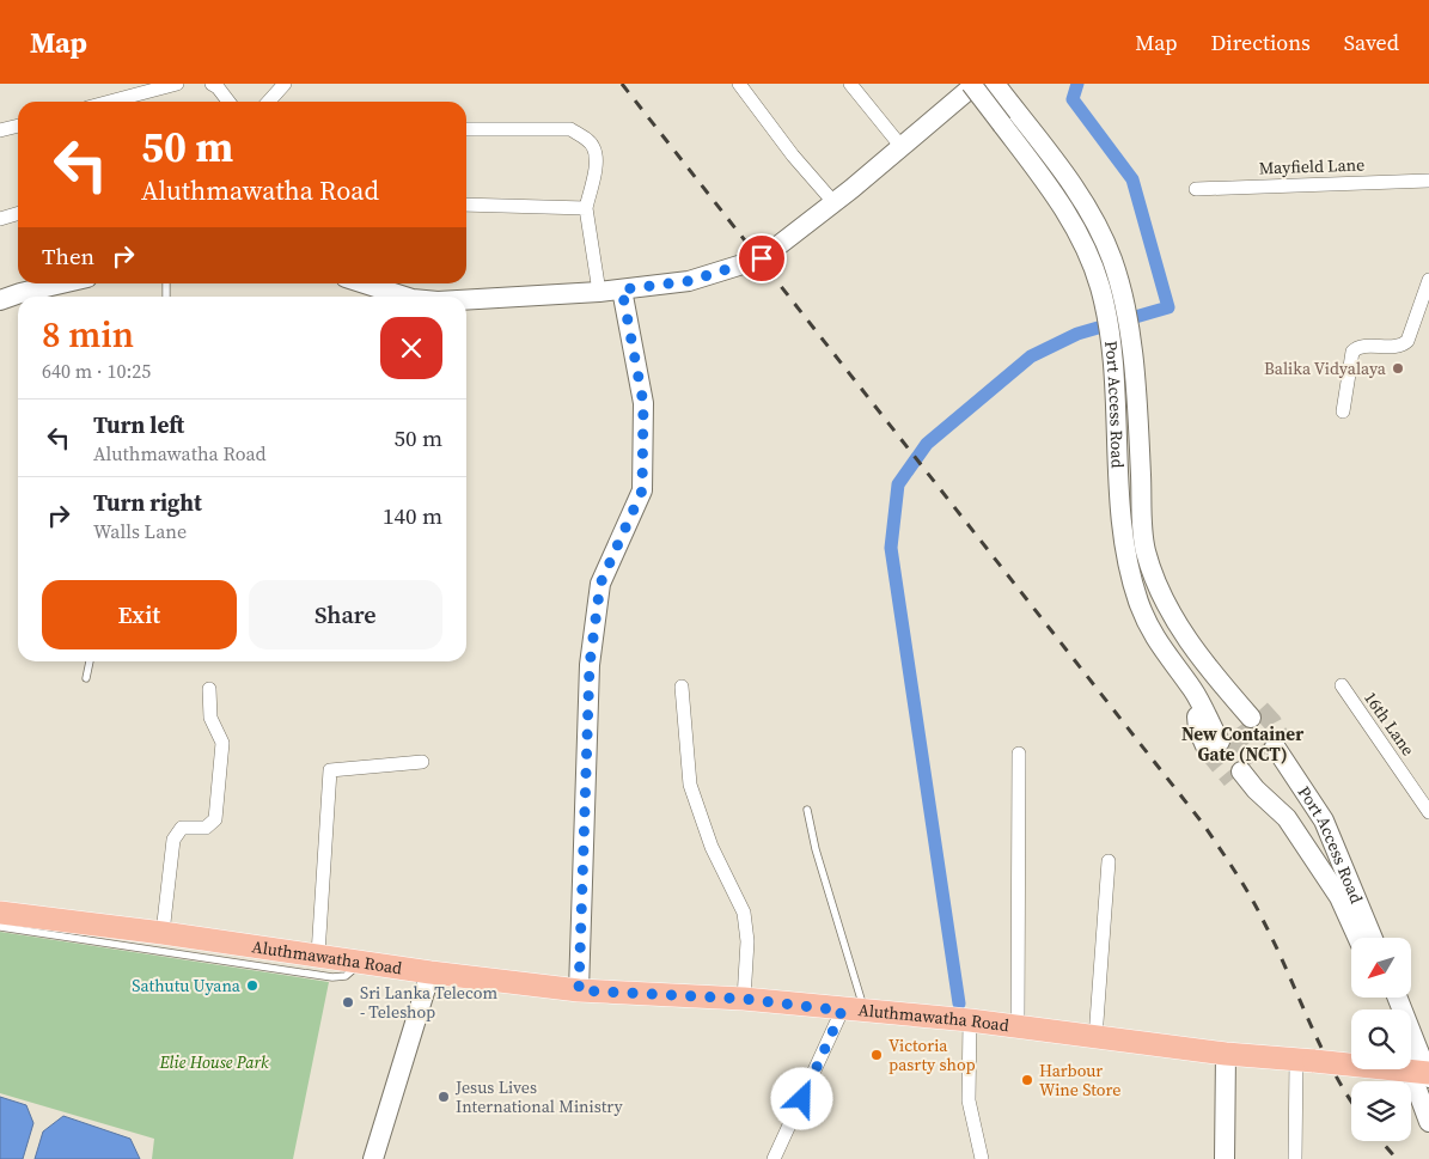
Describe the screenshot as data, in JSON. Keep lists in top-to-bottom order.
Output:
{
  "streets": {
    "main road": ["Port Access Road", "Aluthmawatha Road"],
    "street": ["Mayfield Lane", "16th Lane"]
  },
  "districts": ["New Container Gate (NCT)"],
  "parks": ["Elie House Park"],
  "places": [
    "Balika Vidyalaya",
    "Sathutu Uyana",
    "Sri Lanka Telecom - Teleshop",
    "Victoria pasrty shop",
    "Harbour Wine Store",
    "Jesus Lives International Ministry"
  ],
  "north": "bottom left",
  "page": {
    "header": "Map",
    "nav": ["Map", "Directions", "Saved"],
    "turn": ["50 m", "Aluthmawatha Road"],
    "then": "Then",
    "heading": ["8 min", "640 m · 10:25"],
    "list": [
      {
        "name": "Turn left",
        "note": "Aluthmawatha Road",
        "value": "50 m"
      },
      {
        "name": "Turn right",
        "note": "Walls Lane",
        "value": "140 m"
      }
    ],
    "buttons": ["Exit", "Share"]
  }
}
